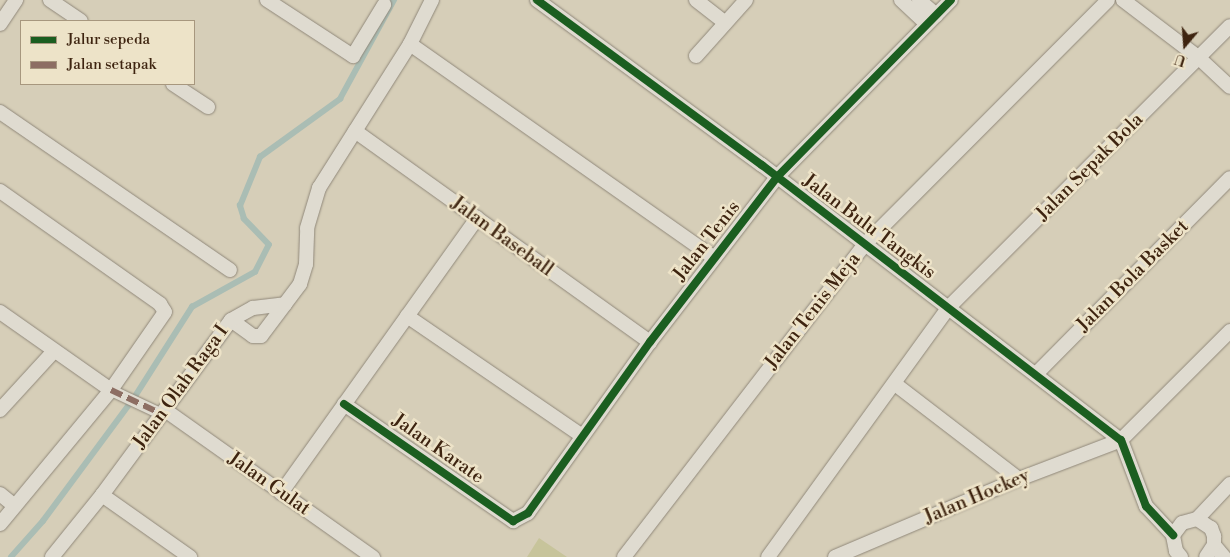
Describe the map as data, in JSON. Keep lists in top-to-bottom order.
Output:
{
  "streets": {
    "street": [
      "Jalan Sepak Bola",
      "Jalan Bulu Tangkis",
      "Jalan Baseball",
      "Jalan Tenis",
      "Jalan Bola Basket",
      "Jalan Tenis Meja",
      "Jalan Olah Raga I",
      "Jalan Karate",
      "Jalan Gulat",
      "Jalan Hockey"
    ]
  },
  "crossings": [
    ["Jalan Sepak Bola", "Jalan Bulu Tangkis"],
    ["Jalan Bulu Tangkis", "Jalan Tenis"],
    ["Jalan Bulu Tangkis", "Jalan Bola Basket"],
    ["Jalan Bulu Tangkis", "Jalan Tenis Meja"],
    ["Jalan Bulu Tangkis", "Jalan Hockey"],
    ["Jalan Baseball", "Jalan Tenis"],
    ["Jalan Tenis", "Jalan Karate"],
    ["Jalan Olah Raga I", "Jalan Gulat"]
  ],
  "legend": ["Jalur sepeda", "Jalan setapak"],
  "north": "bottom"
}
